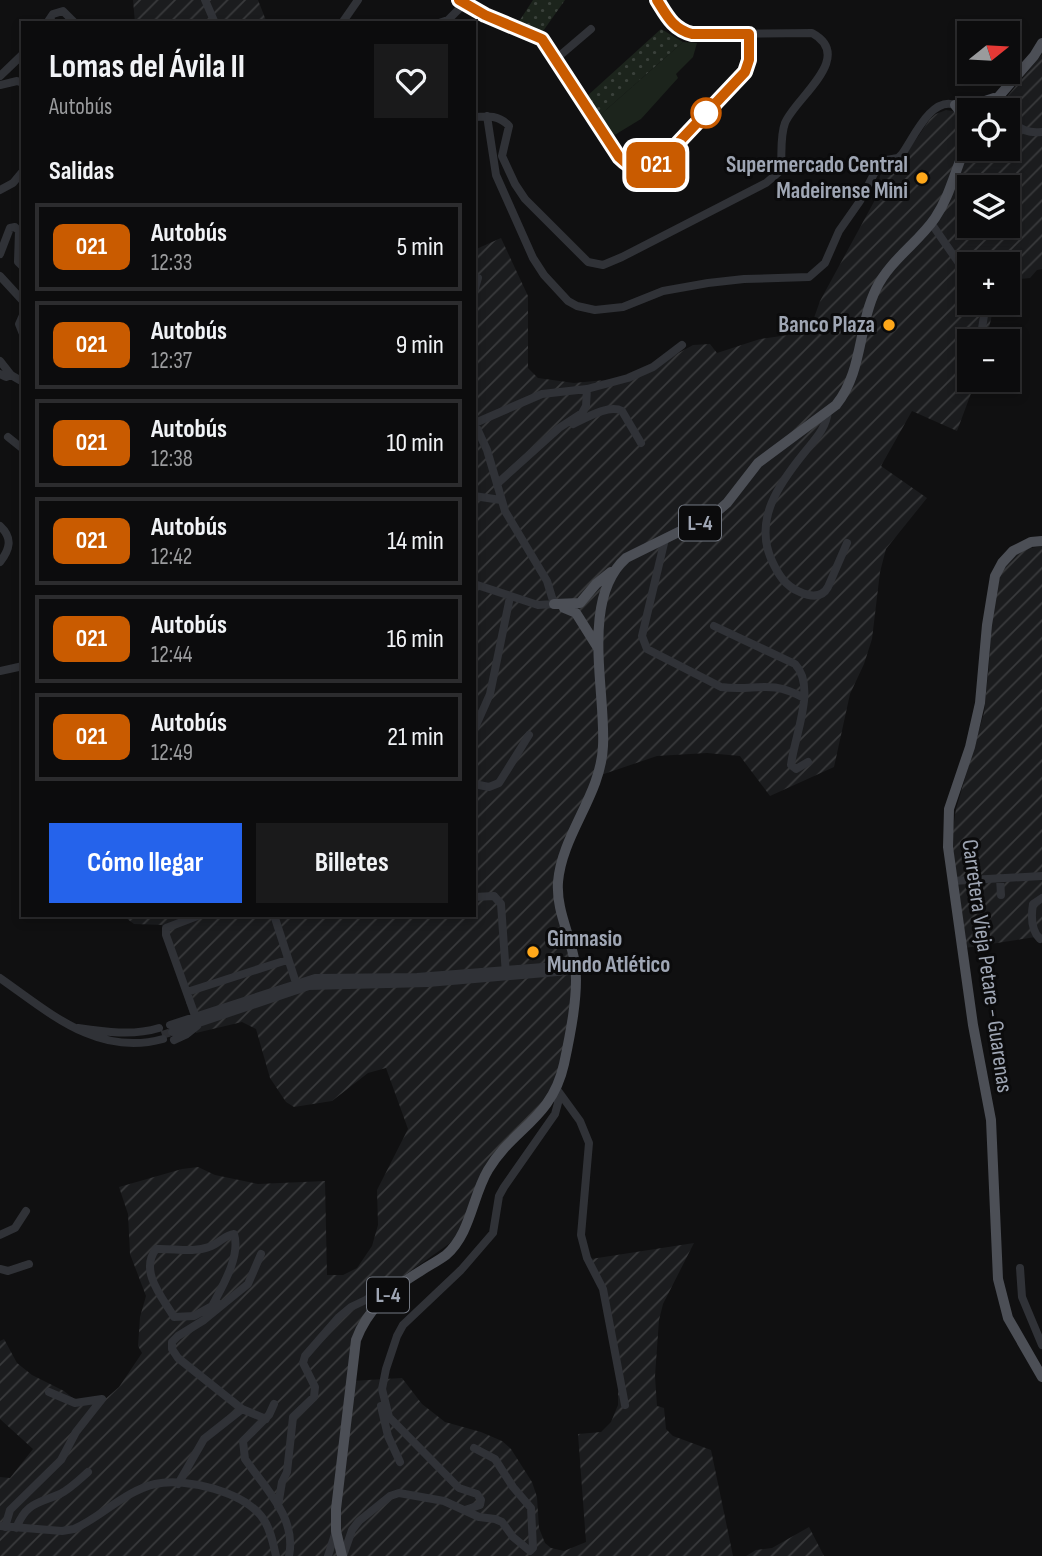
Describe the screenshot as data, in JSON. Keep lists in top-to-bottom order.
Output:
{
  "streets": {
    "main road": ["L-4", "Carretera Vieja Petare - Guarenas"]
  },
  "places": ["Supermercado Central Madeirense Mini", "Banco Plaza", "Gimnasio Mundo Atlético"],
  "lines": ["bus line 021"],
  "north": "right",
  "page": {
    "on_map": "021",
    "map_buttons": ["+", "−"],
    "heading": [
      ["Lomas del Ávila II", "Autobús"],
      "Salidas"
    ],
    "list": [
      {
        "mark": "021",
        "name": "Autobús",
        "note": "12:33",
        "value": "5 min"
      },
      {
        "mark": "021",
        "name": "Autobús",
        "note": "12:37",
        "value": "9 min"
      },
      {
        "mark": "021",
        "name": "Autobús",
        "note": "12:38",
        "value": "10 min"
      },
      {
        "mark": "021",
        "name": "Autobús",
        "note": "12:42",
        "value": "14 min"
      },
      {
        "mark": "021",
        "name": "Autobús",
        "note": "12:44",
        "value": "16 min"
      },
      {
        "mark": "021",
        "name": "Autobús",
        "note": "12:49",
        "value": "21 min"
      }
    ],
    "buttons": ["Cómo llegar", "Billetes"]
  }
}
